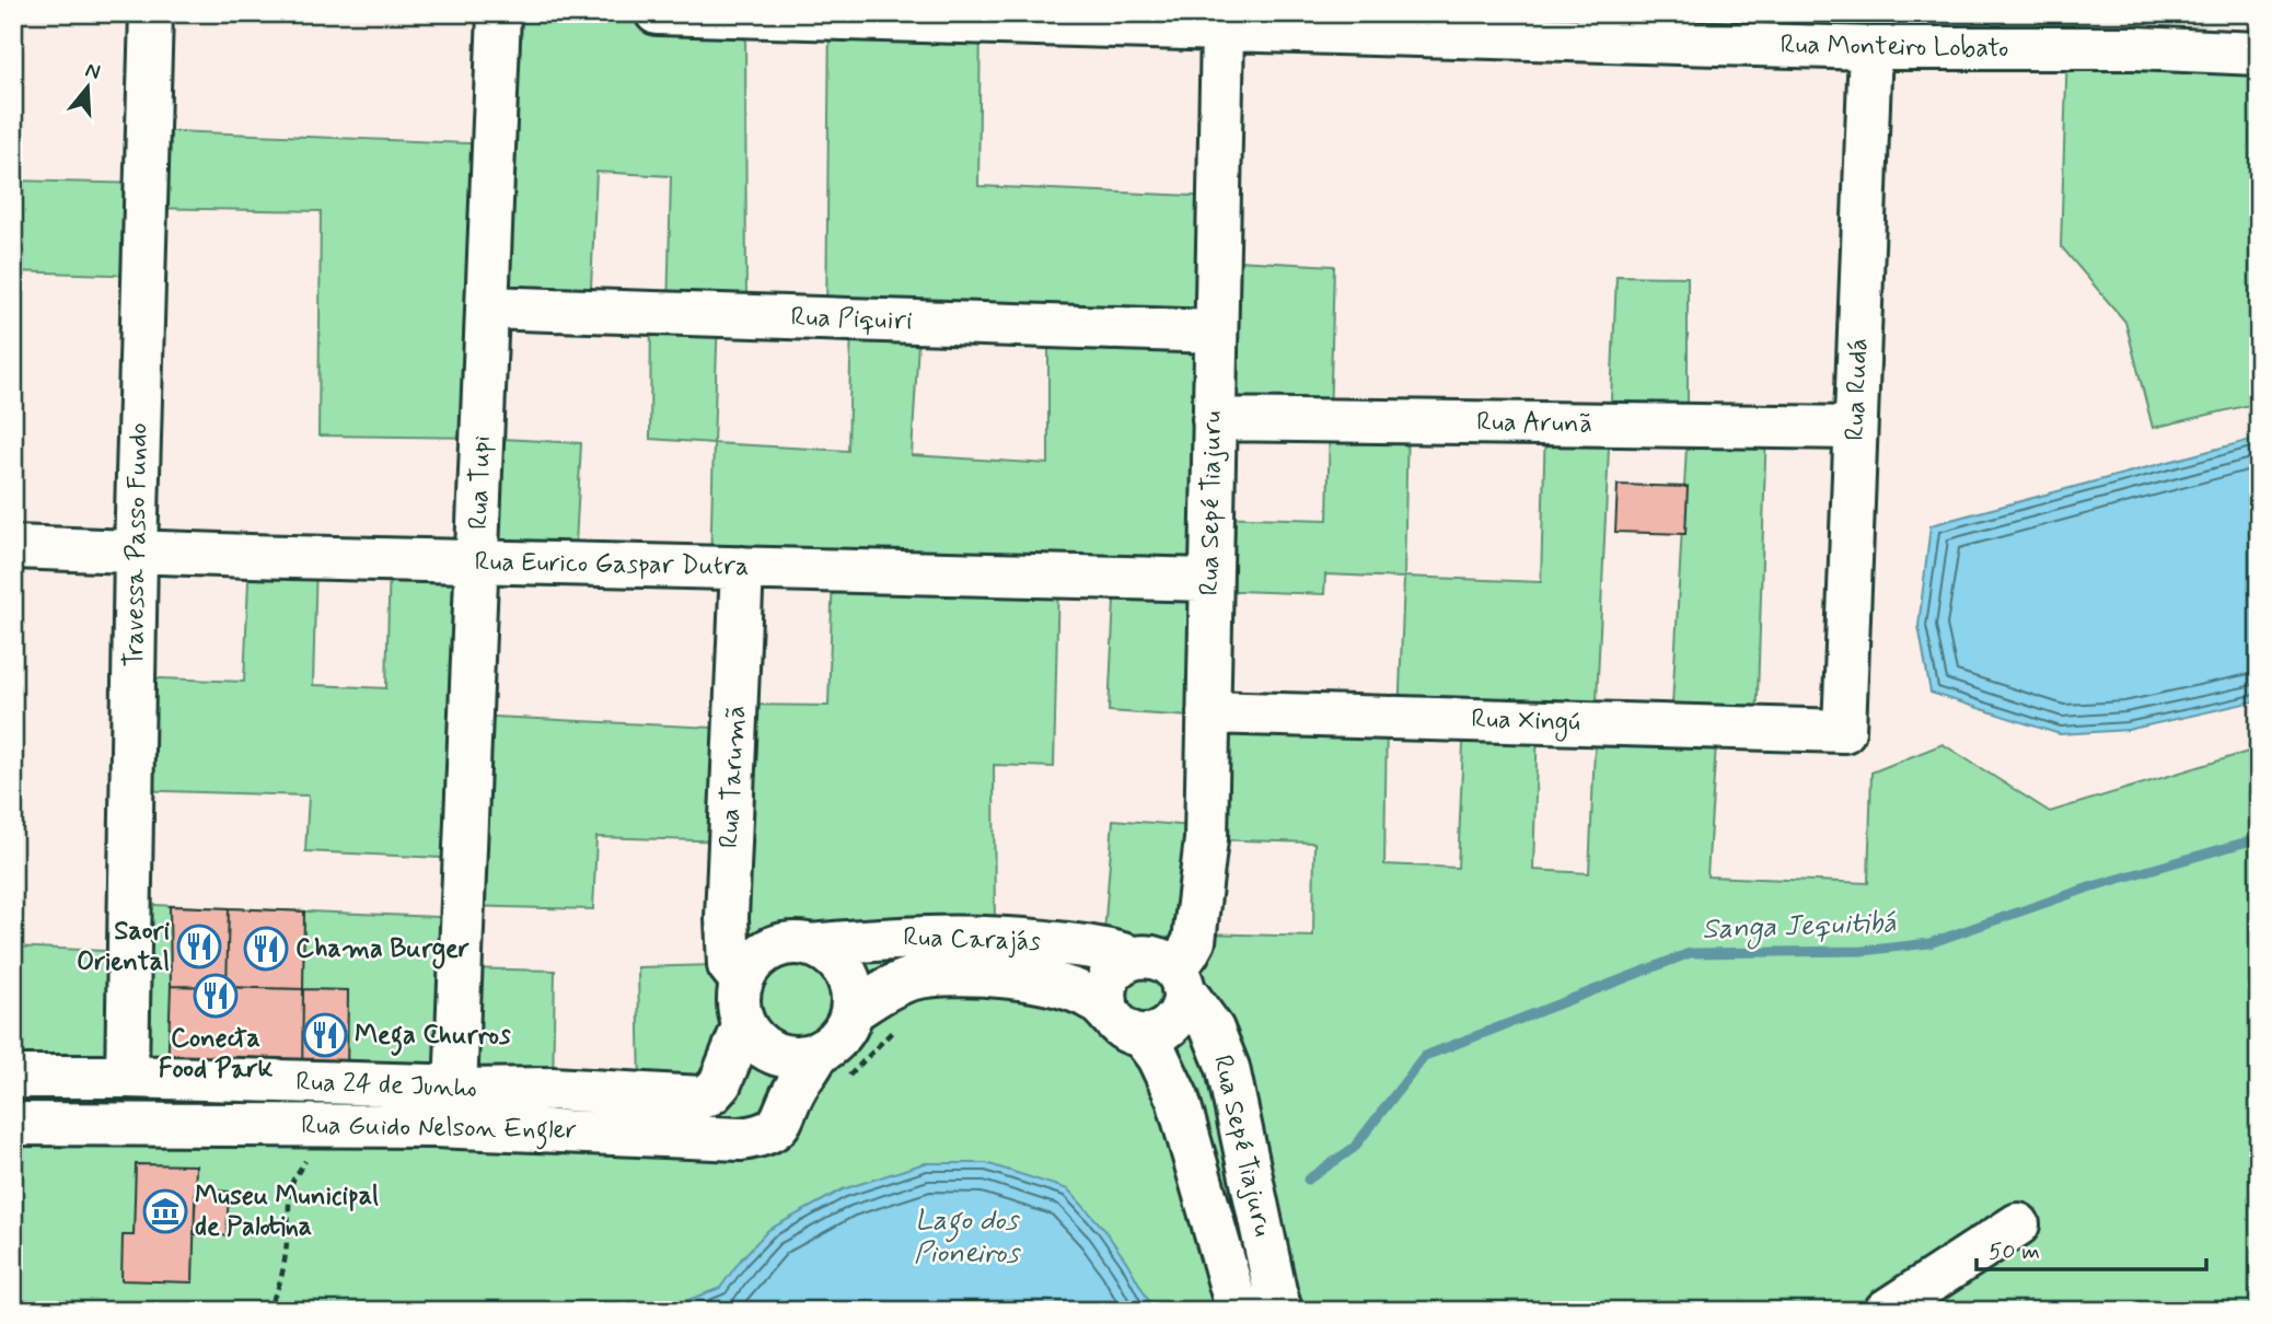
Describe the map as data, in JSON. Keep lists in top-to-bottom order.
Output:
{
  "streets": {
    "street": [
      "Rua Monteiro Lobato",
      "Rua Piquiri",
      "Rua Rudá",
      "Rua Arunã",
      "Rua Tupi",
      "Rua Sepé Tiajuru",
      "Travessa Passo Fundo",
      "Rua Eurico Gaspar Dutra",
      "Rua Xingú",
      "Rua Tarumã",
      "Rua Carajás",
      "Rua 24 de Junho",
      "Rua Guido Nelson Engler"
    ]
  },
  "crossings": [
    ["Rua Monteiro Lobato", "Rua Rudá"],
    ["Rua Monteiro Lobato", "Rua Sepé Tiajuru"],
    ["Rua Piquiri", "Rua Tupi"],
    ["Rua Piquiri", "Rua Sepé Tiajuru"],
    ["Rua Rudá", "Rua Arunã"],
    ["Rua Rudá", "Rua Xingú"],
    ["Rua Arunã", "Rua Sepé Tiajuru"],
    ["Rua Tupi", "Rua Eurico Gaspar Dutra"],
    ["Rua Tupi", "Rua 24 de Junho"],
    ["Rua Sepé Tiajuru", "Rua Eurico Gaspar Dutra"],
    ["Rua Sepé Tiajuru", "Rua Xingú"],
    ["Rua Sepé Tiajuru", "Rua Carajás"],
    ["Travessa Passo Fundo", "Rua Eurico Gaspar Dutra"],
    ["Travessa Passo Fundo", "Rua 24 de Junho"],
    ["Rua Eurico Gaspar Dutra", "Rua Tarumã"],
    ["Rua Tarumã", "Rua Carajás"],
    ["Rua Tarumã", "Rua 24 de Junho"],
    ["Rua Tarumã", "Rua Guido Nelson Engler"],
    ["Rua Carajás", "Rua 24 de Junho"],
    ["Rua Carajás", "Rua Guido Nelson Engler"],
    ["Rua 24 de Junho", "Rua Guido Nelson Engler"]
  ],
  "water": ["Sanga Jequitibá", "Lago dos Pioneiros"],
  "places": {
    "restaurant": [
      "Saori Oriental",
      "Chama Burger",
      "Conecta Food Park",
      "Mega Churros"
    ],
    "museum": ["Museu Municipal de Palotina"]
  },
  "scale_bar": "50 m",
  "north": "top"
}
